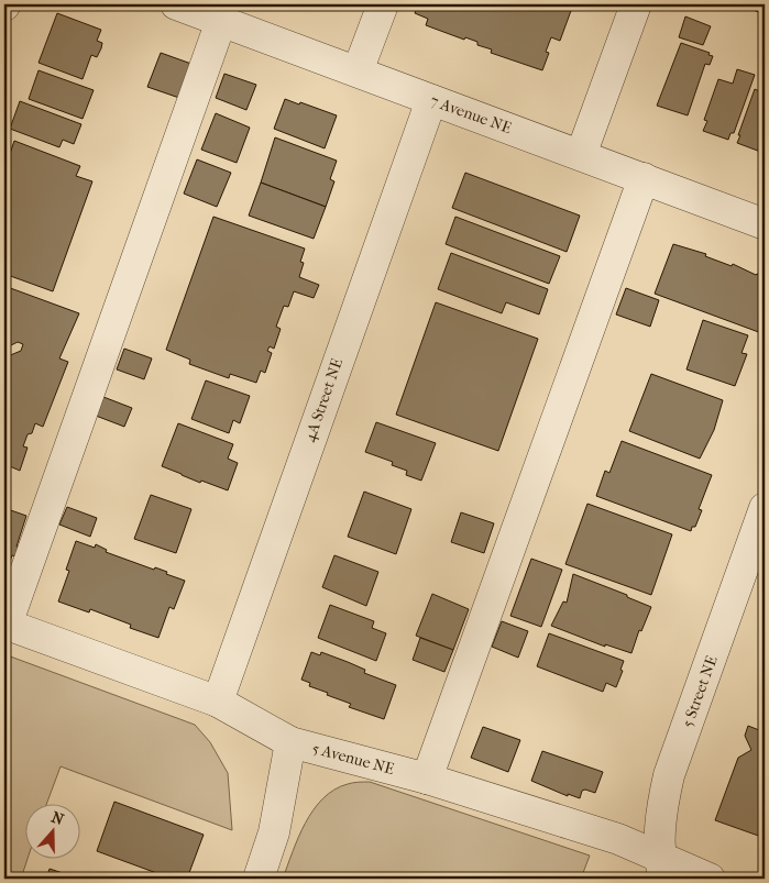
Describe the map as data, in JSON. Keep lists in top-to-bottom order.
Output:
{
  "streets": {
    "street": [
      "7 Avenue NE",
      "4A Street NE",
      "5 Street NE",
      "5 Avenue NE"
    ]
  },
  "crossings": [
    ["7 Avenue NE", "4A Street NE"],
    ["4A Street NE", "5 Avenue NE"],
    ["5 Street NE", "5 Avenue NE"]
  ],
  "north": "top"
}
